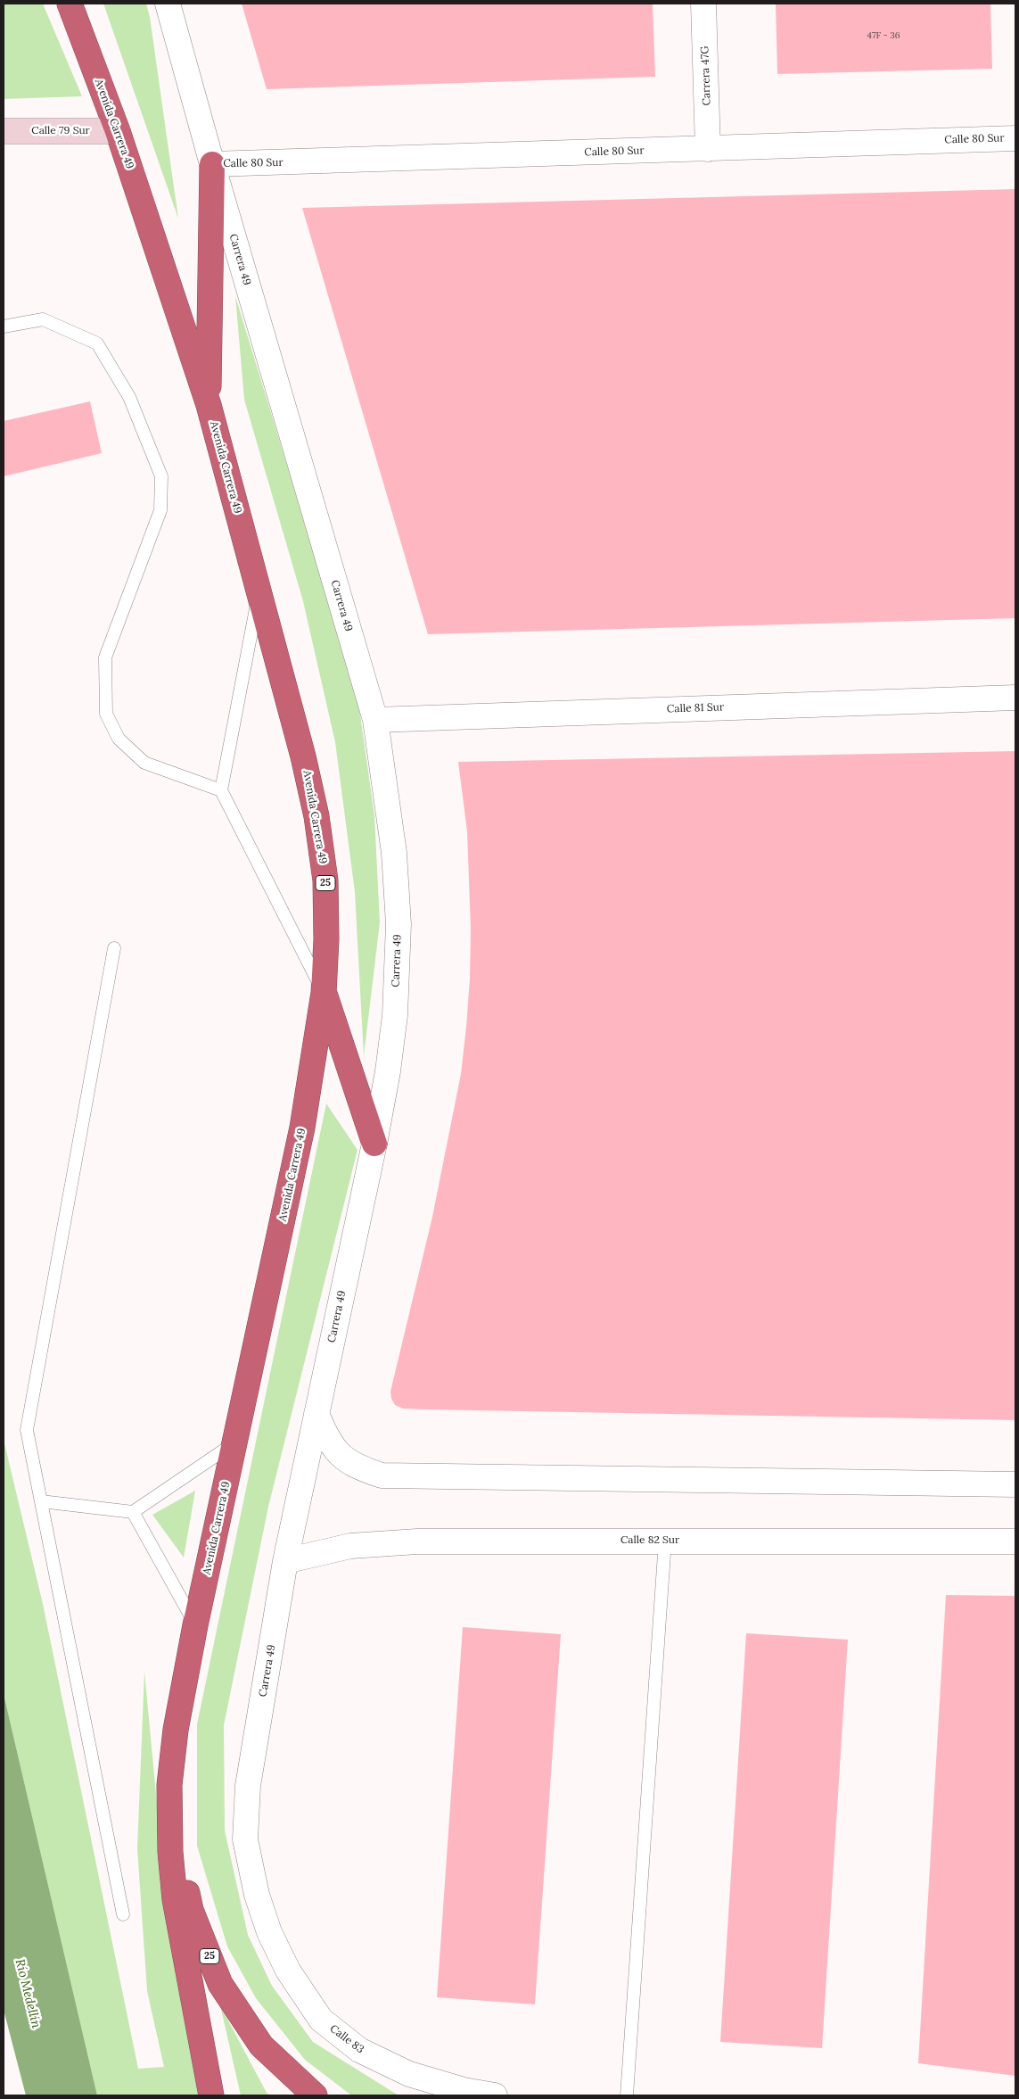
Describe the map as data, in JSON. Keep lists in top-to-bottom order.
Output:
{
  "streets": {
    "highway": ["Avenida Carrera 49", "25"],
    "street": [
      "Carrera 47G",
      "Calle 79 Sur",
      "Calle 80 Sur",
      "Carrera 49",
      "Calle 81 Sur",
      "Calle 82 Sur",
      "Calle 83"
    ]
  },
  "crossings": [
    ["Carrera 47G", "Calle 80 Sur"],
    ["Avenida Carrera 49", "Calle 79 Sur"],
    ["Avenida Carrera 49", "25"],
    ["Calle 80 Sur", "Carrera 49"],
    ["Carrera 49", "Calle 81 Sur"],
    ["Carrera 49", "Calle 82 Sur"],
    ["Carrera 49", "Calle 83"]
  ],
  "water": ["Río Medellín"],
  "house_numbers": ["47F - 36"]
}
